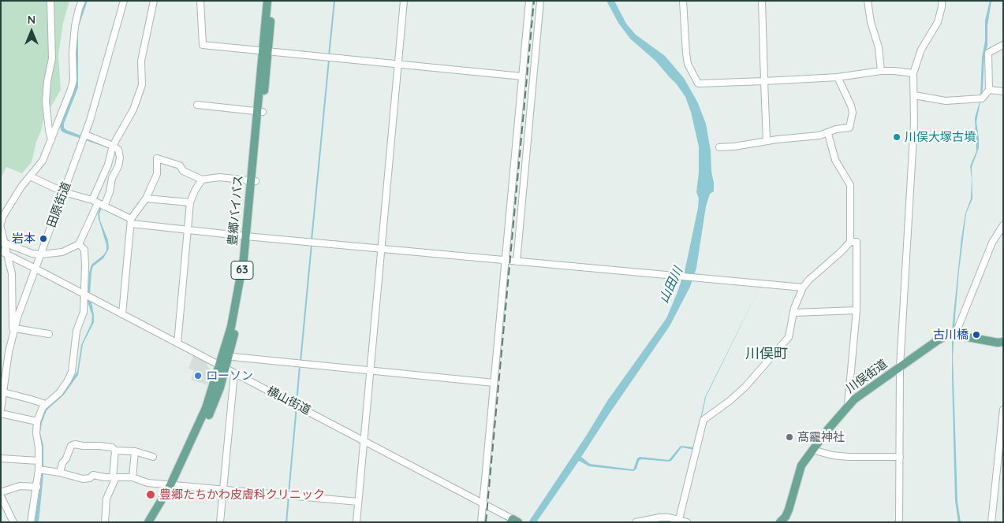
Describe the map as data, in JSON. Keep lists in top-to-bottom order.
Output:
{
  "streets": {
    "main road": ["豊郷バイパス", "63", "川俣街道"],
    "street": ["田原街道", "横山街道"]
  },
  "crossings": [
    ["田原街道", "横山街道"],
    ["豊郷バイパス", "横山街道"]
  ],
  "districts": ["川俣町"],
  "water": ["山田川"],
  "places": [
    "川俣大塚古墳",
    "岩本",
    "古川橋",
    "ローソン",
    "髙靇神社",
    "豊郷たちかわ皮膚科クリニック"
  ],
  "north": "top"
}
